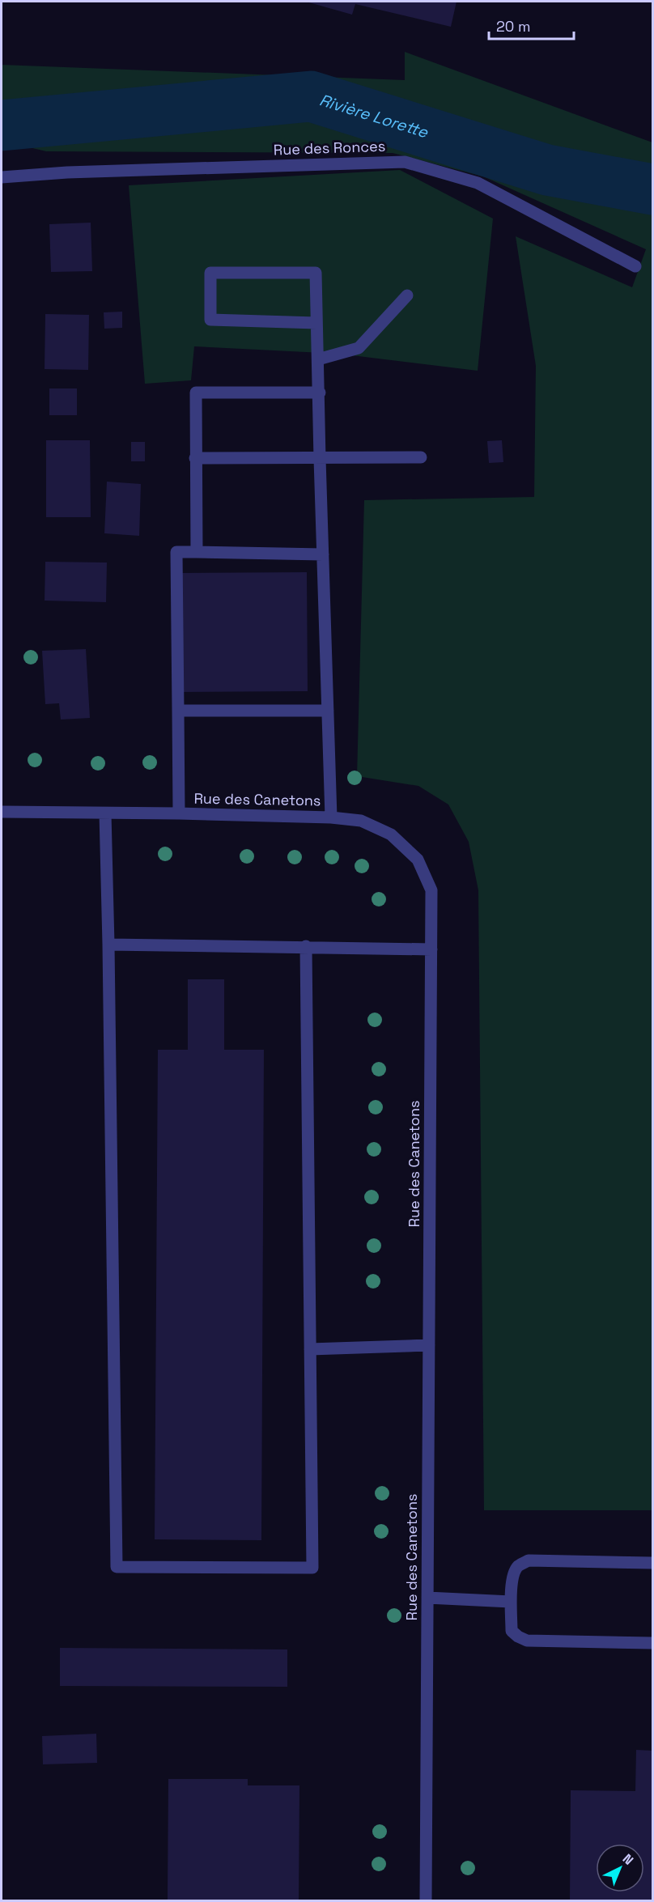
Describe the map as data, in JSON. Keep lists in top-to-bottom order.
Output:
{
  "streets": {
    "street": ["Rue des Ronces", "Rue des Canetons"]
  },
  "water": ["Rivière Lorette"],
  "scale_bar": "20 m",
  "north": "top right"
}
